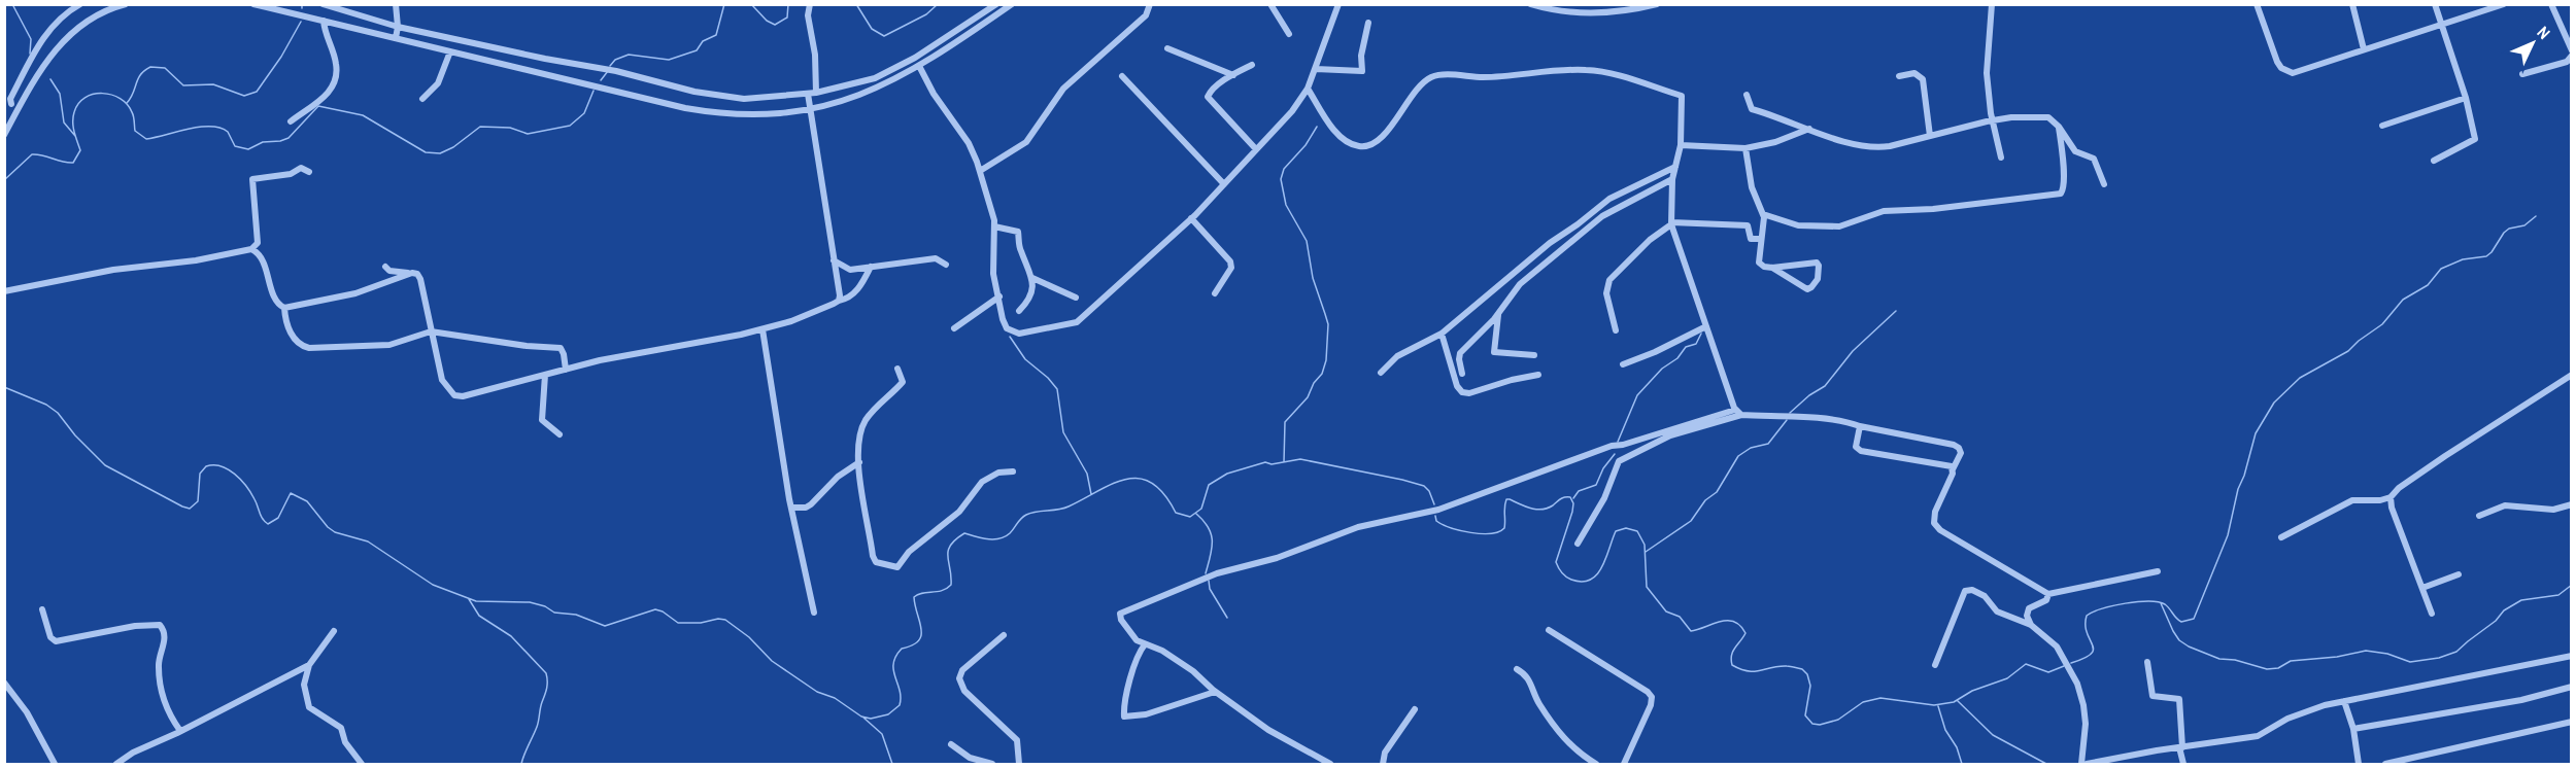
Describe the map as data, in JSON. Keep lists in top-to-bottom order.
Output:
{
  "north": "top right"
}
